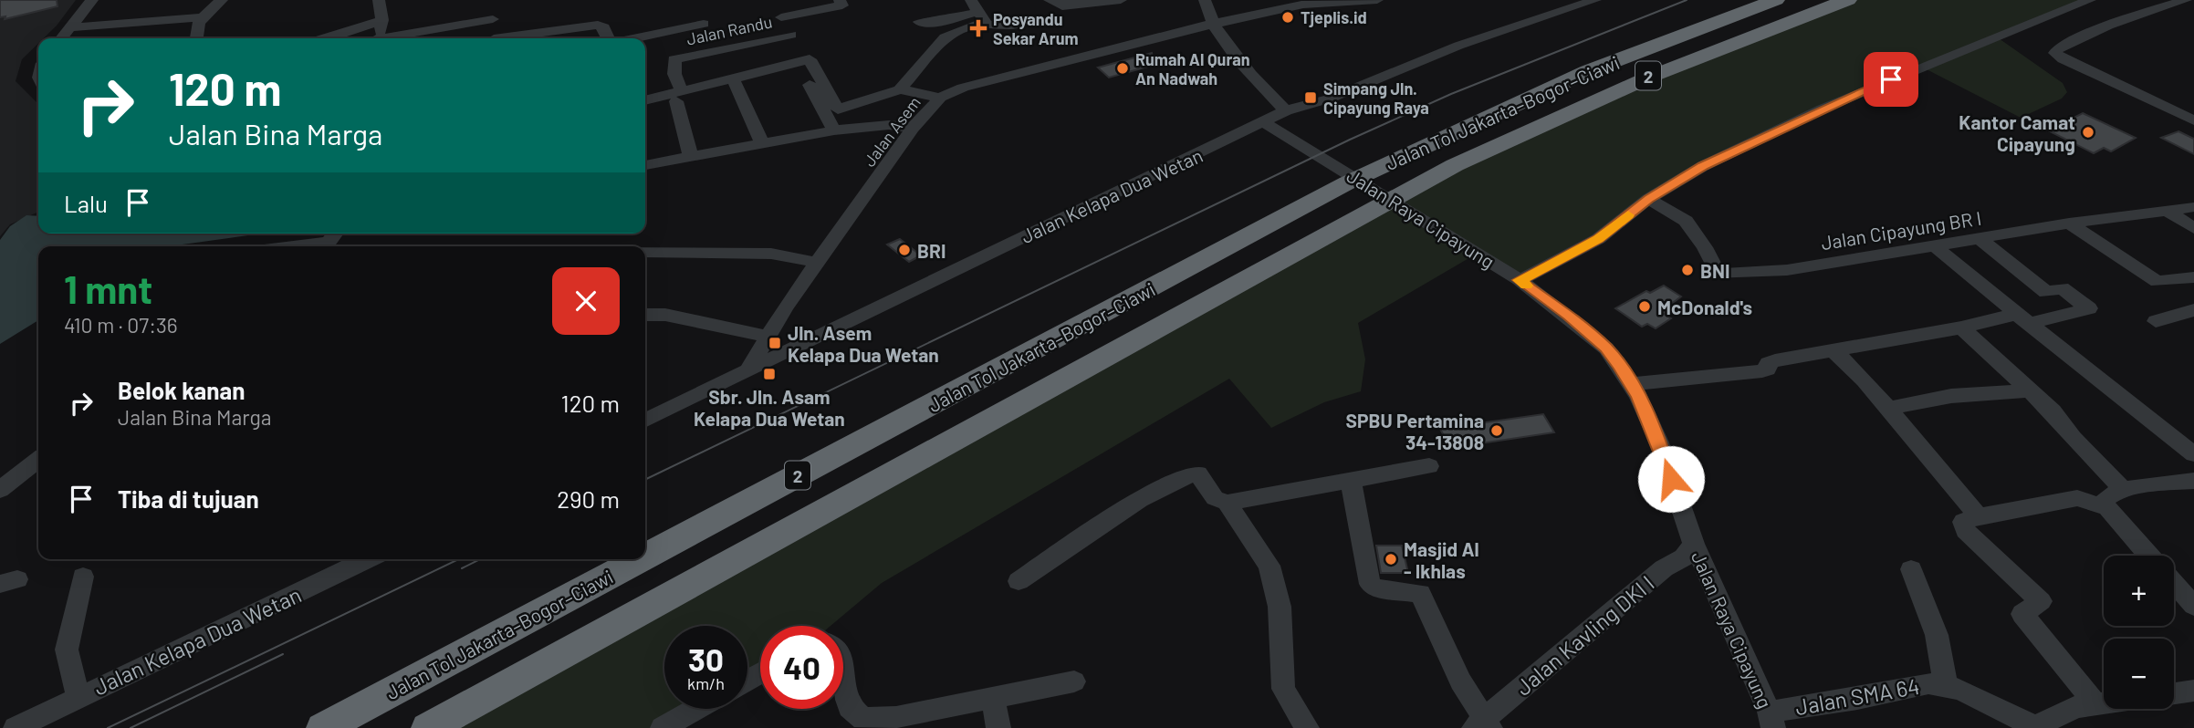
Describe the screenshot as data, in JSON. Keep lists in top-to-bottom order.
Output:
{
  "streets": {
    "highway": ["2", "Jalan Tol Jakarta–Bogor–Ciawi"],
    "street": [
      "Jalan Randu",
      "Jalan Asem",
      "Jalan Kelapa Dua Wetan",
      "Jalan Raya Cipayung",
      "Jalan Cipayung BR I",
      "Jalan Kavling DKI I",
      "Jalan SMA 64"
    ]
  },
  "crossings": [
    ["Jalan Asem", "Jalan Kelapa Dua Wetan"],
    ["Jalan Kelapa Dua Wetan", "Jalan Raya Cipayung"],
    ["Jalan Raya Cipayung", "Jalan Kavling DKI I"],
    ["Jalan Raya Cipayung", "Jalan SMA 64"]
  ],
  "places": {
    "other": [
      "Tjeplis.id",
      "Rumah Al Quran An Nadwah",
      "Kantor Camat Cipayung",
      "BRI",
      "BNI",
      "McDonald's",
      "SPBU Pertamina 34-13808",
      "Masjid Al - Ikhlas"
    ],
    "health": ["Posyandu Sekar Arum"],
    "transit": ["Simpang Jln. Cipayung Raya", "Jln. Asem Kelapa Dua Wetan", "Sbr. Jln. Asam Kelapa Dua Wetan"]
  },
  "page": {
    "turn": ["120 m", "Jalan Bina Marga"],
    "then": "Lalu",
    "heading": ["1 mnt", "410 m · 07:36"],
    "list": [
      {
        "name": "Belok kanan",
        "note": "Jalan Bina Marga",
        "value": "120 m"
      },
      {
        "name": "Tiba di tujuan",
        "value": "290 m"
      }
    ],
    "map_buttons": ["+", "−"],
    "speed": "30 km/h",
    "limit": "40"
  }
}
